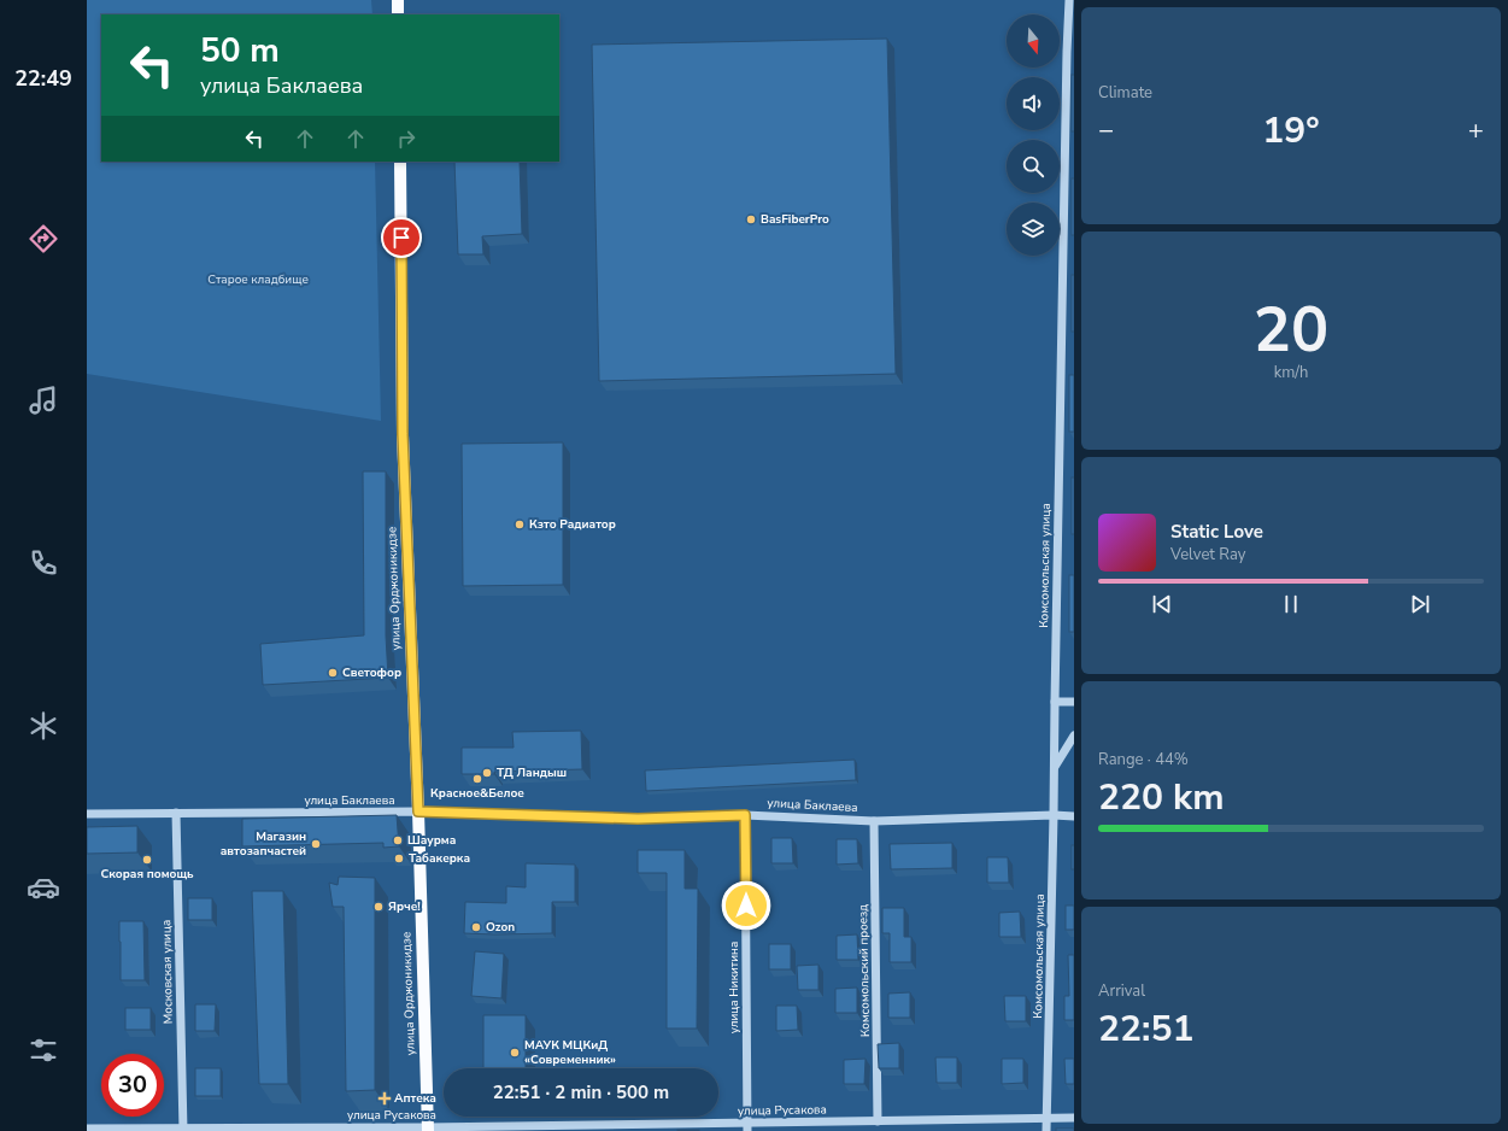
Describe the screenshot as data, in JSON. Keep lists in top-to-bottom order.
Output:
{
  "streets": {
    "main road": ["улица Орджоникидзе"],
    "street": [
      "Комсомольская улица",
      "улица Баклаева",
      "Комсомольский проезд",
      "Московская улица",
      "улица Никитина",
      "улица Русакова"
    ]
  },
  "crossings": [
    ["Комсомольская улица", "улица Баклаева"],
    ["Комсомольская улица", "улица Русакова"],
    ["улица Орджоникидзе", "улица Баклаева"],
    ["улица Орджоникидзе", "улица Русакова"],
    ["улица Баклаева", "Комсомольский проезд"],
    ["улица Баклаева", "Московская улица"],
    ["улица Баклаева", "улица Никитина"],
    ["Комсомольский проезд", "улица Русакова"],
    ["Московская улица", "улица Русакова"],
    ["улица Никитина", "улица Русакова"]
  ],
  "parks": ["Старое кладбище"],
  "places": {
    "other": [
      "BasFiberPro",
      "Кзто Радиатор",
      "Светофор",
      "ТД Ландыш",
      "Красное&Белое",
      "Шаурма",
      "Магазин автозапчастей",
      "Табакерка",
      "Скорая помощь",
      "Ярче!",
      "Ozon",
      "МАУК МЦКиД «Современник»"
    ],
    "health": ["Аптека"]
  },
  "north": "bottom",
  "page": {
    "tabs": "22:49",
    "tile": [
      "Climate",
      ["20", "km/h"],
      ["Range · 44%", "220 km"],
      ["Arrival", "22:51"]
    ],
    "turn": ["50 m", "улица Баклаева"],
    "heat": ["−", "19°", "+"],
    "song": ["Static Love", "Velvet Ray"],
    "limit": "30",
    "trip": "22:51 · 2 min · 500 m"
  }
}
